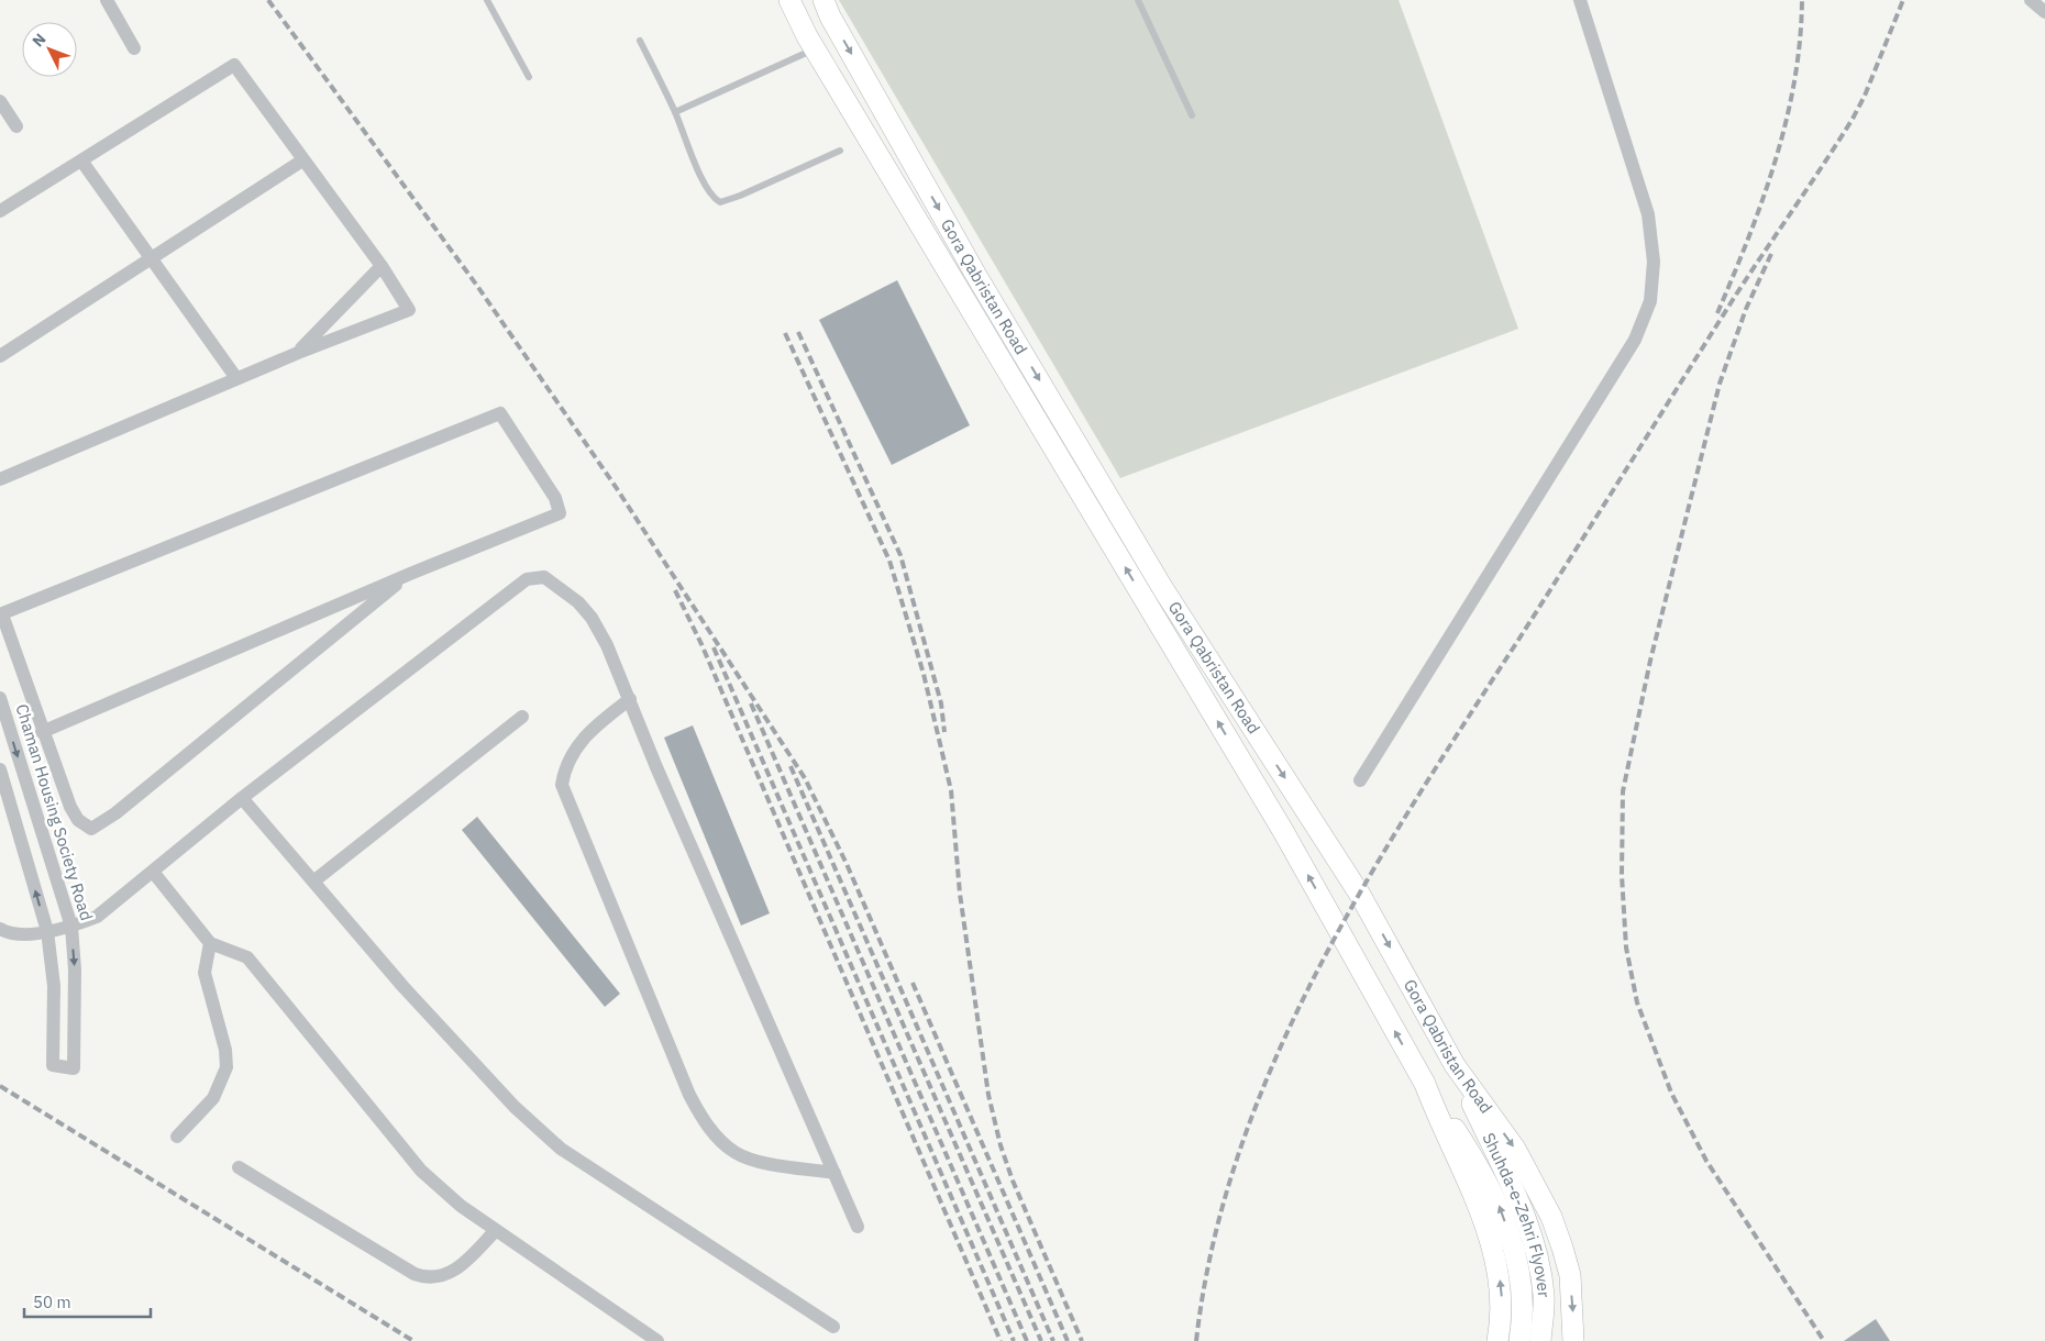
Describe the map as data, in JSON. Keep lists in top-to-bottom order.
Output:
{
  "streets": {
    "main road": ["Gora Qabristan Road", "Shuhda-e-Zehri Flyover"],
    "street": ["Chaman Housing Society Road"]
  },
  "crossings": [
    ["Gora Qabristan Road", "Shuhda-e-Zehri Flyover"]
  ],
  "scale_bar": "50 m",
  "north": "top left"
}
